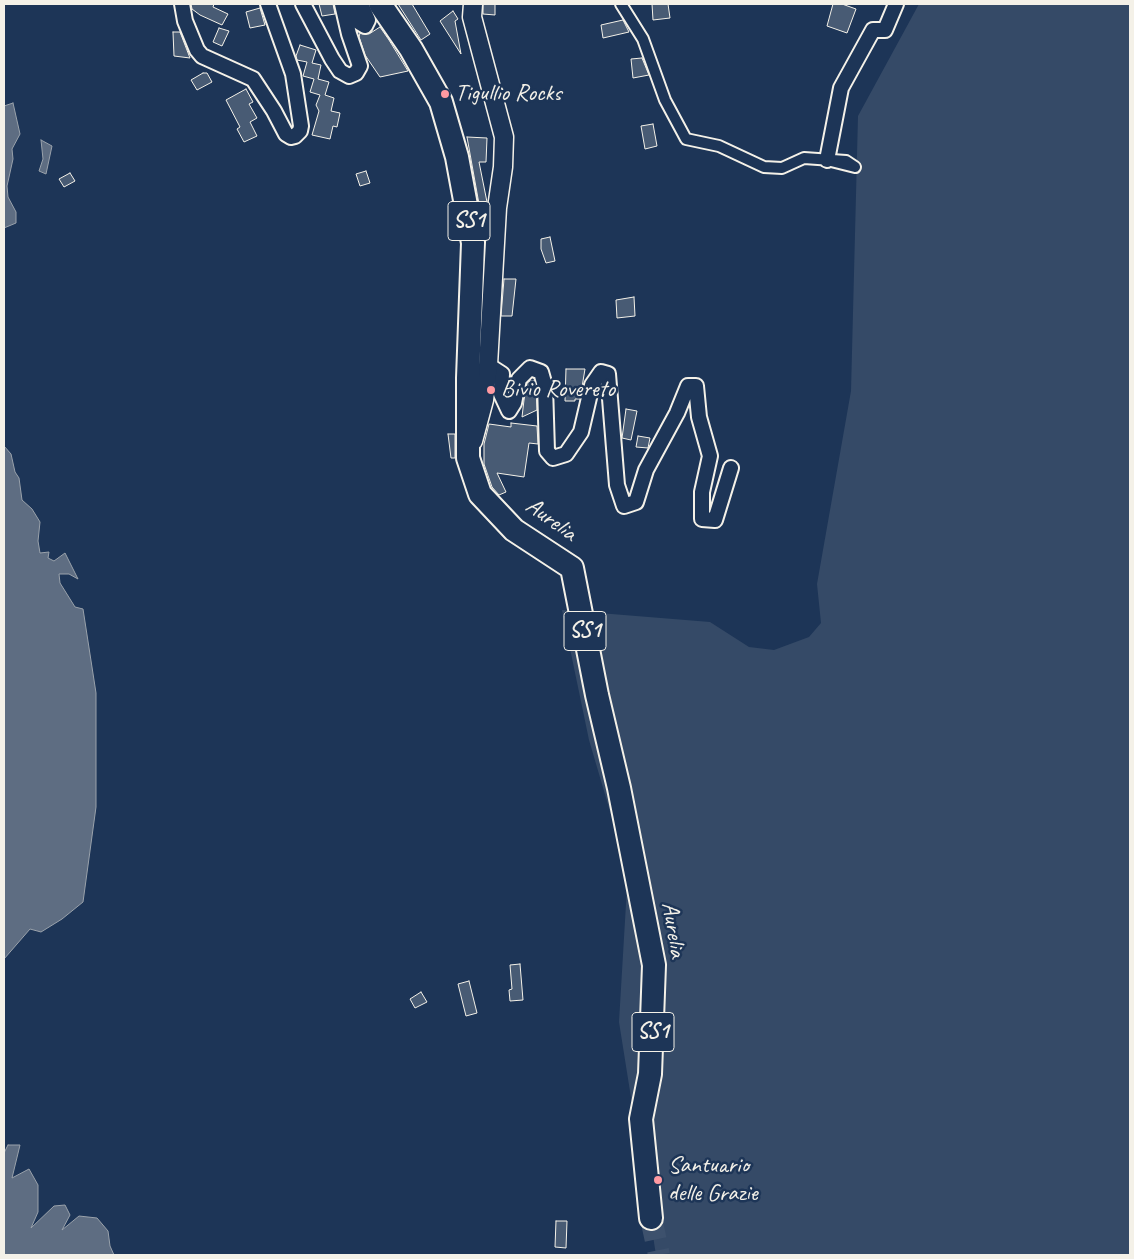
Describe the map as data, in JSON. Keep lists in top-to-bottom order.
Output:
{
  "streets": {
    "main road": ["SS1", "Aurelia"]
  },
  "places": ["Tigullio Rocks", "Bivio Rovereto", "Santuario delle Grazie"]
}
